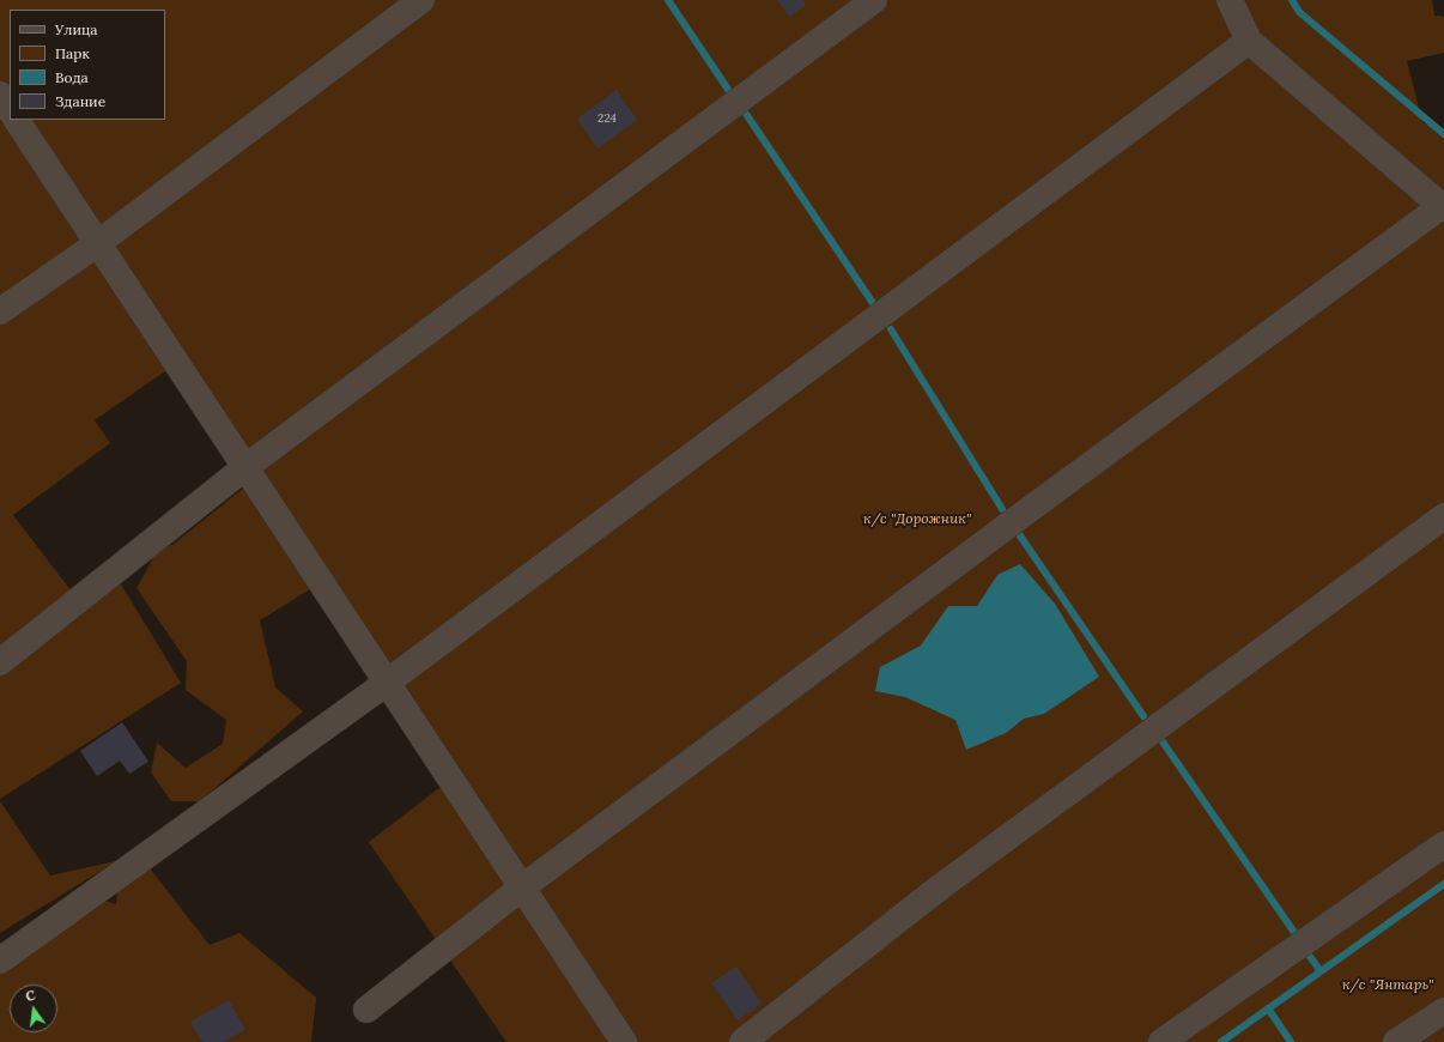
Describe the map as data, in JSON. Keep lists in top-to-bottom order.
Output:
{
  "parks": ["к/с \"Дорожник\"", "к/с \"Янтарь\""],
  "house_numbers": ["224"],
  "legend": [
    "Улица",
    "Парк",
    "Вода",
    "Здание"
  ],
  "north": "top"
}
